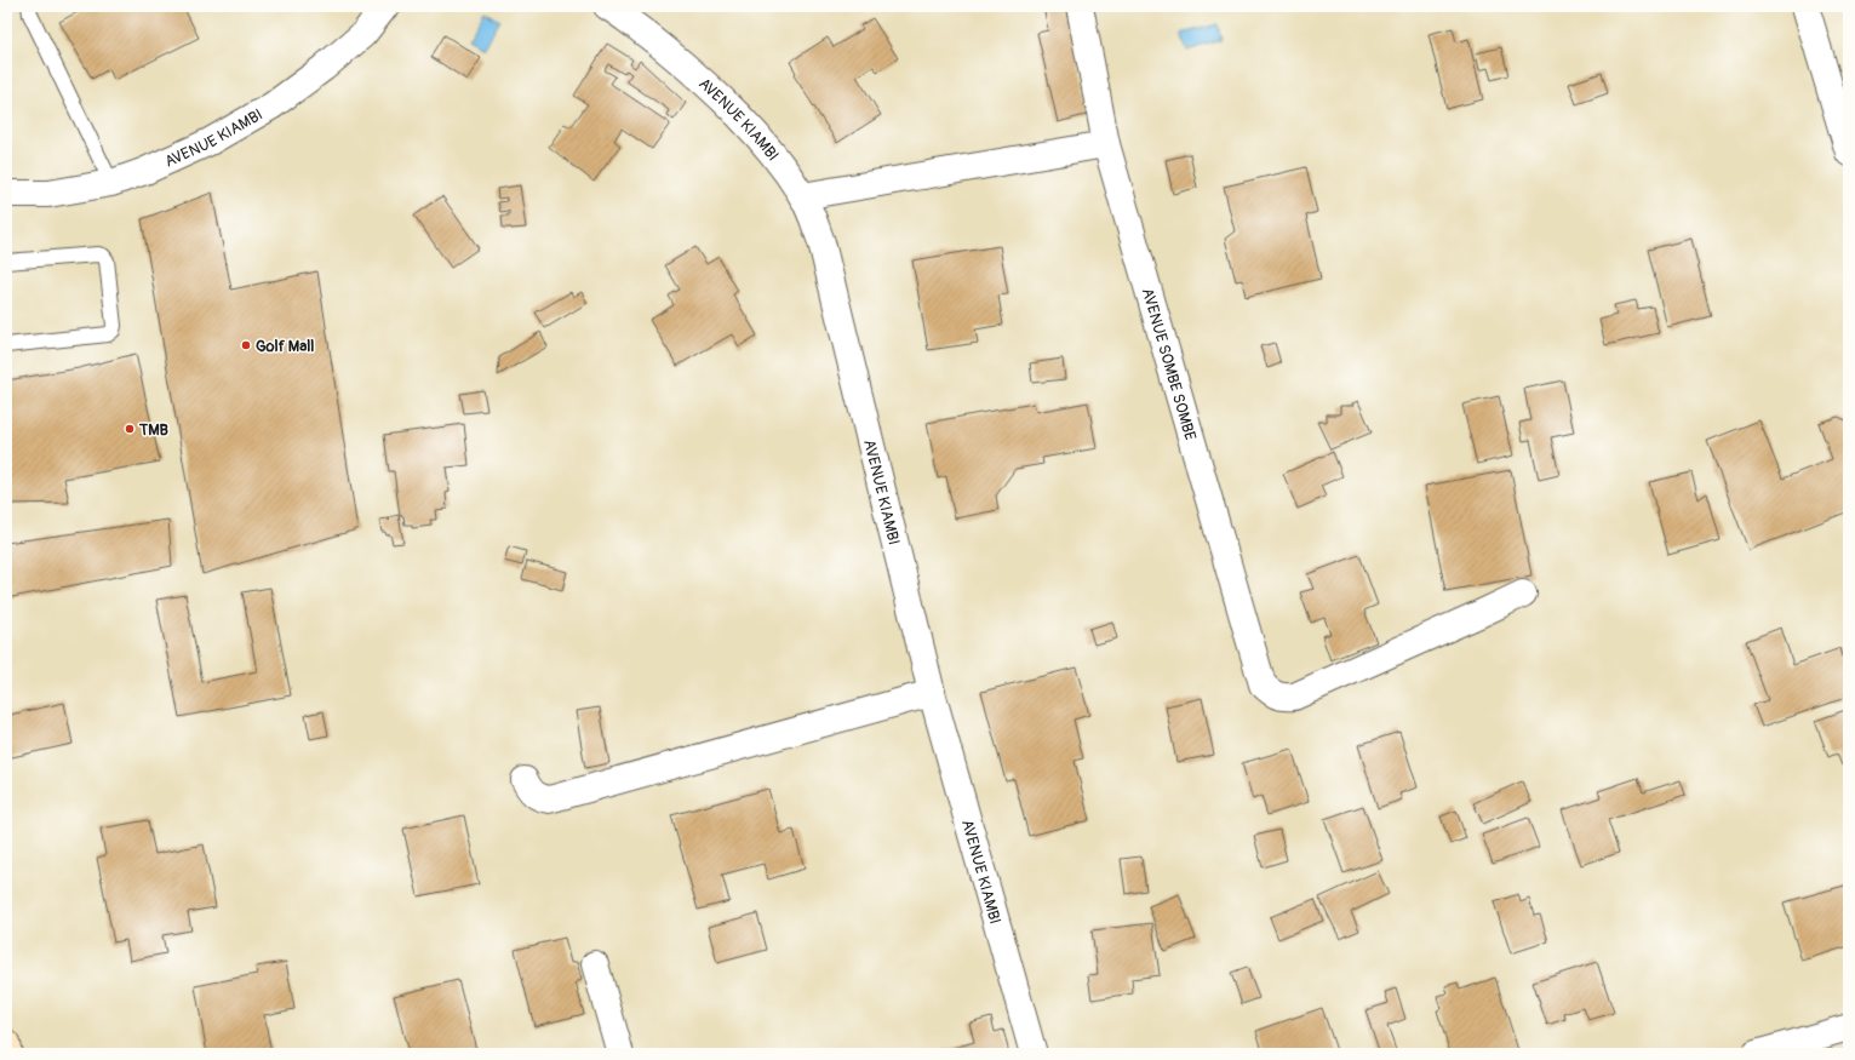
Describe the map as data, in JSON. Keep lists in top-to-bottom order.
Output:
{
  "streets": {
    "street": ["AVENUE KIAMBI", "AVENUE SOMBE SOMBE"]
  },
  "places": ["Golf Mall", "TMB"]
}
